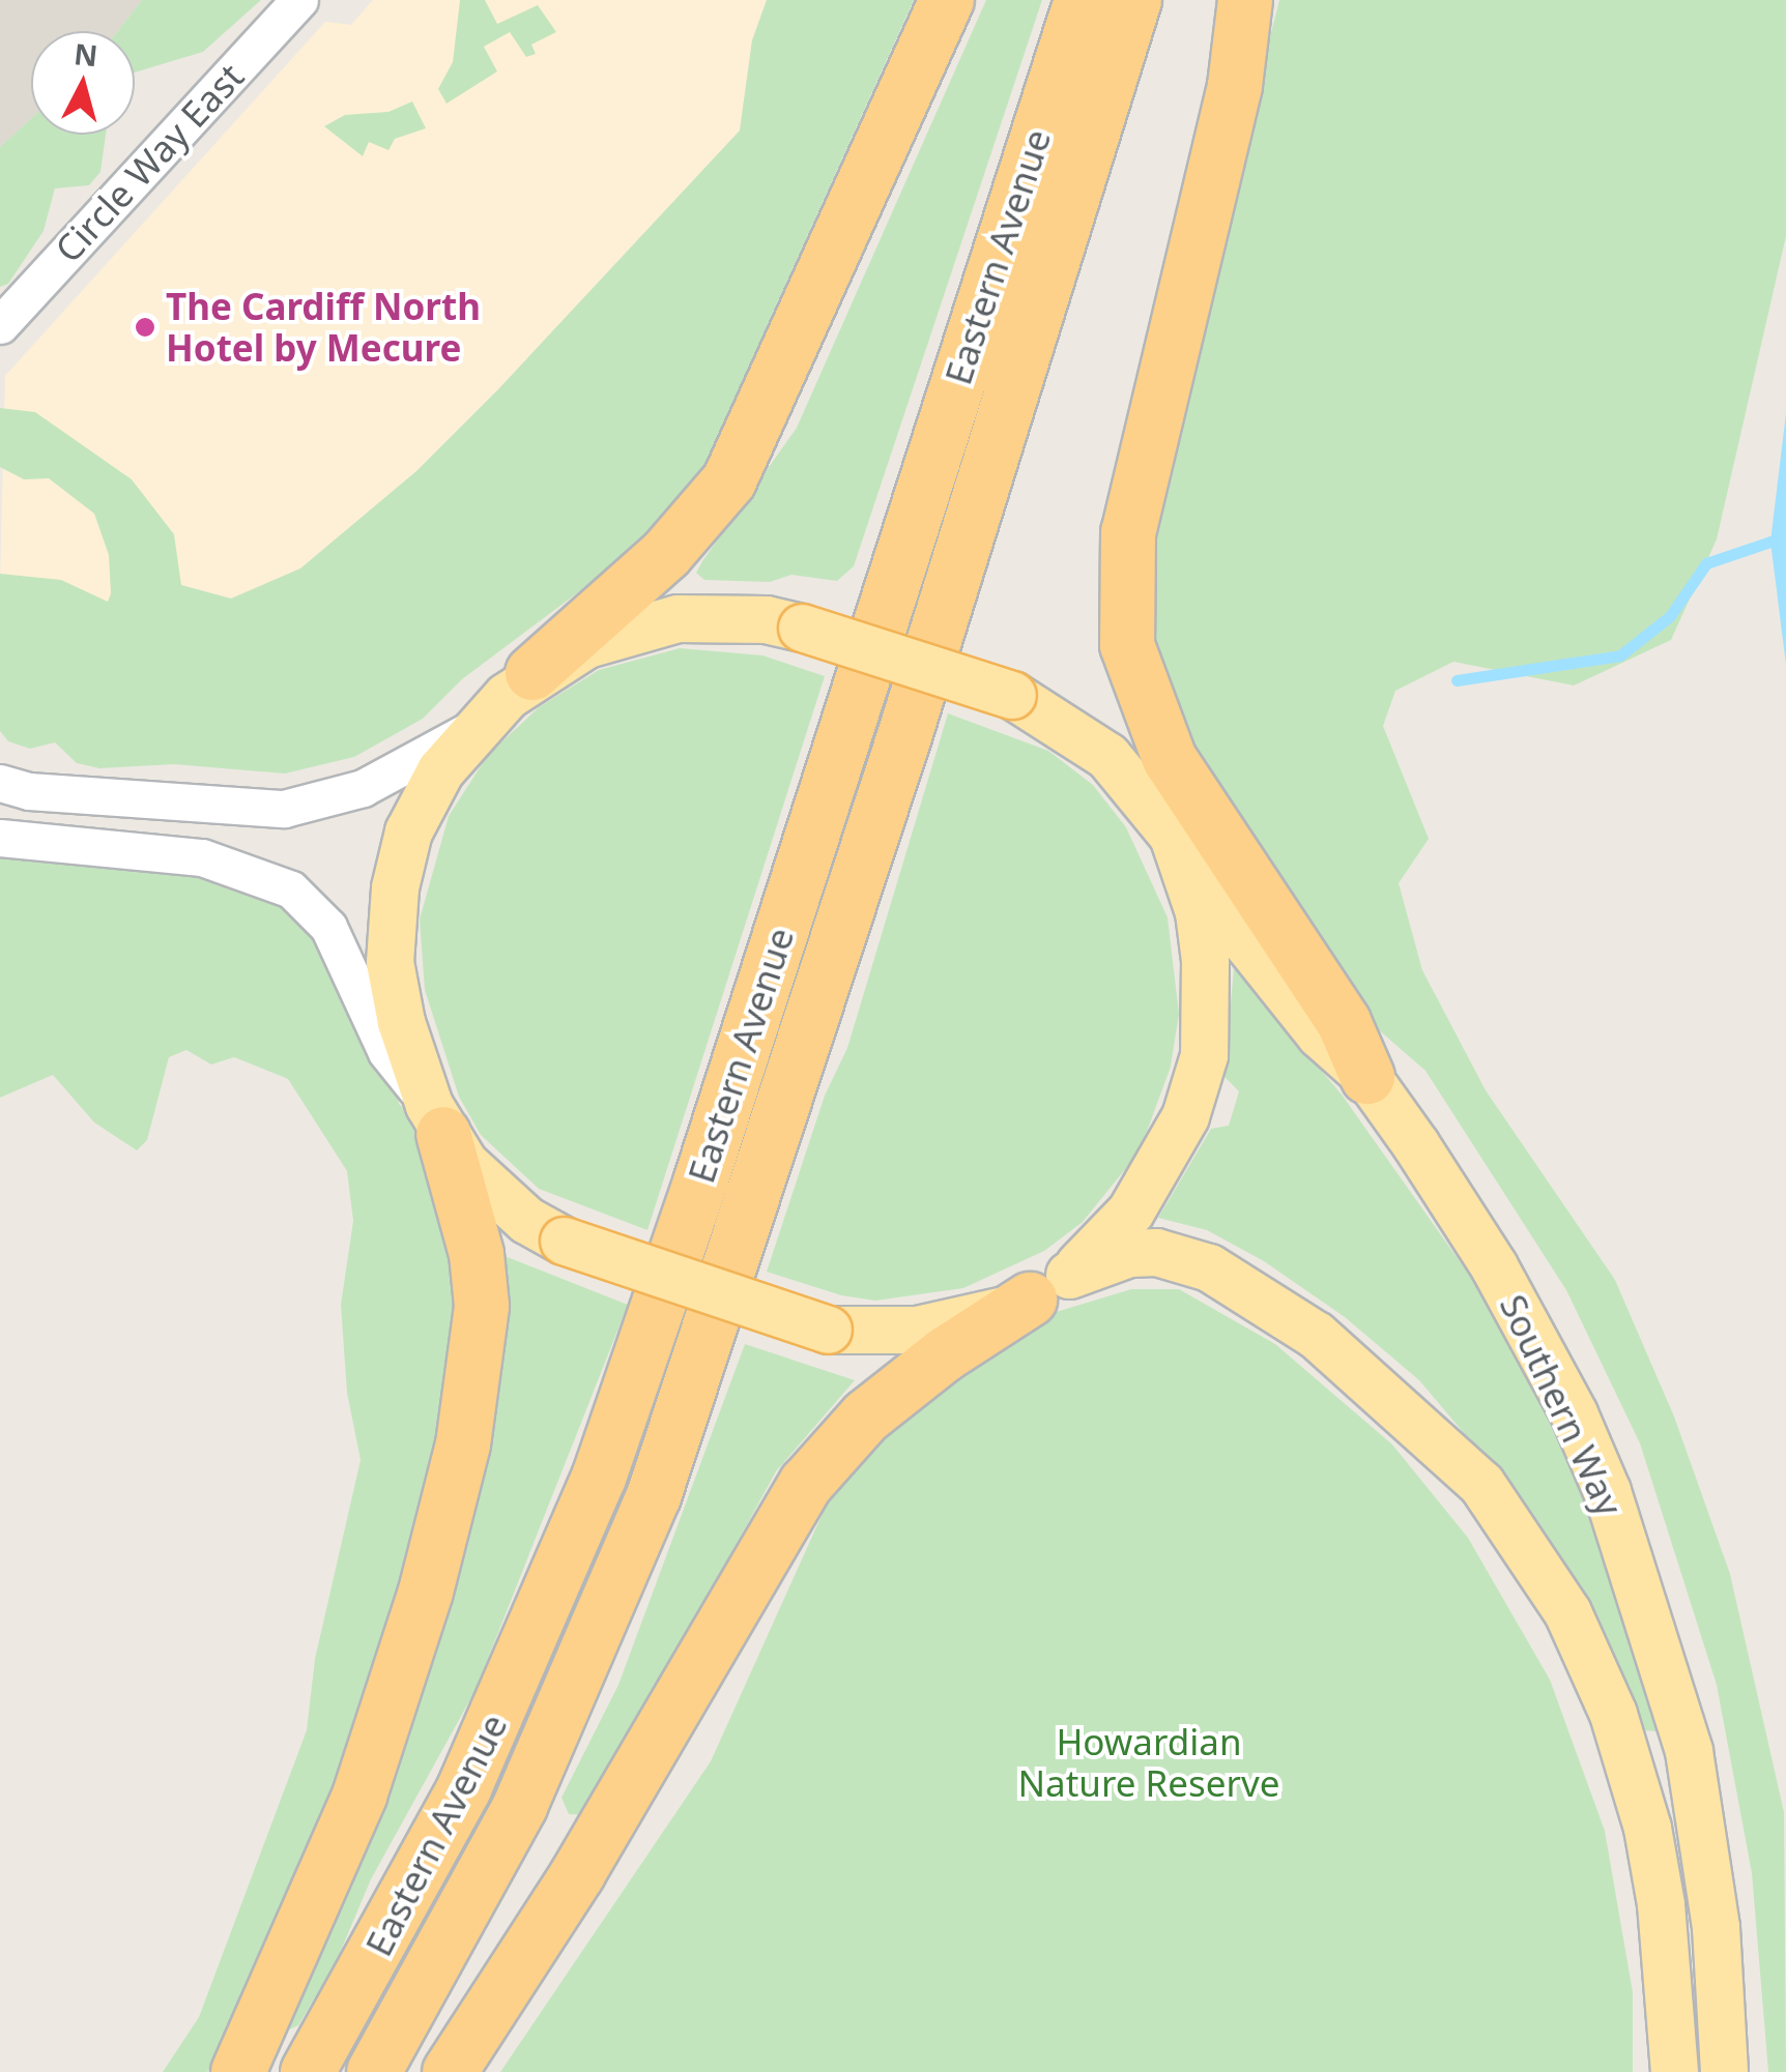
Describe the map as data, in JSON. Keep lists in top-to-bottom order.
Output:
{
  "streets": {
    "highway": ["Eastern Avenue"],
    "main road": ["Southern Way"],
    "street": ["Circle Way East"]
  },
  "parks": ["Howardian Nature Reserve"],
  "places": ["The Cardiff North Hotel by Mecure"],
  "north": "top"
}
